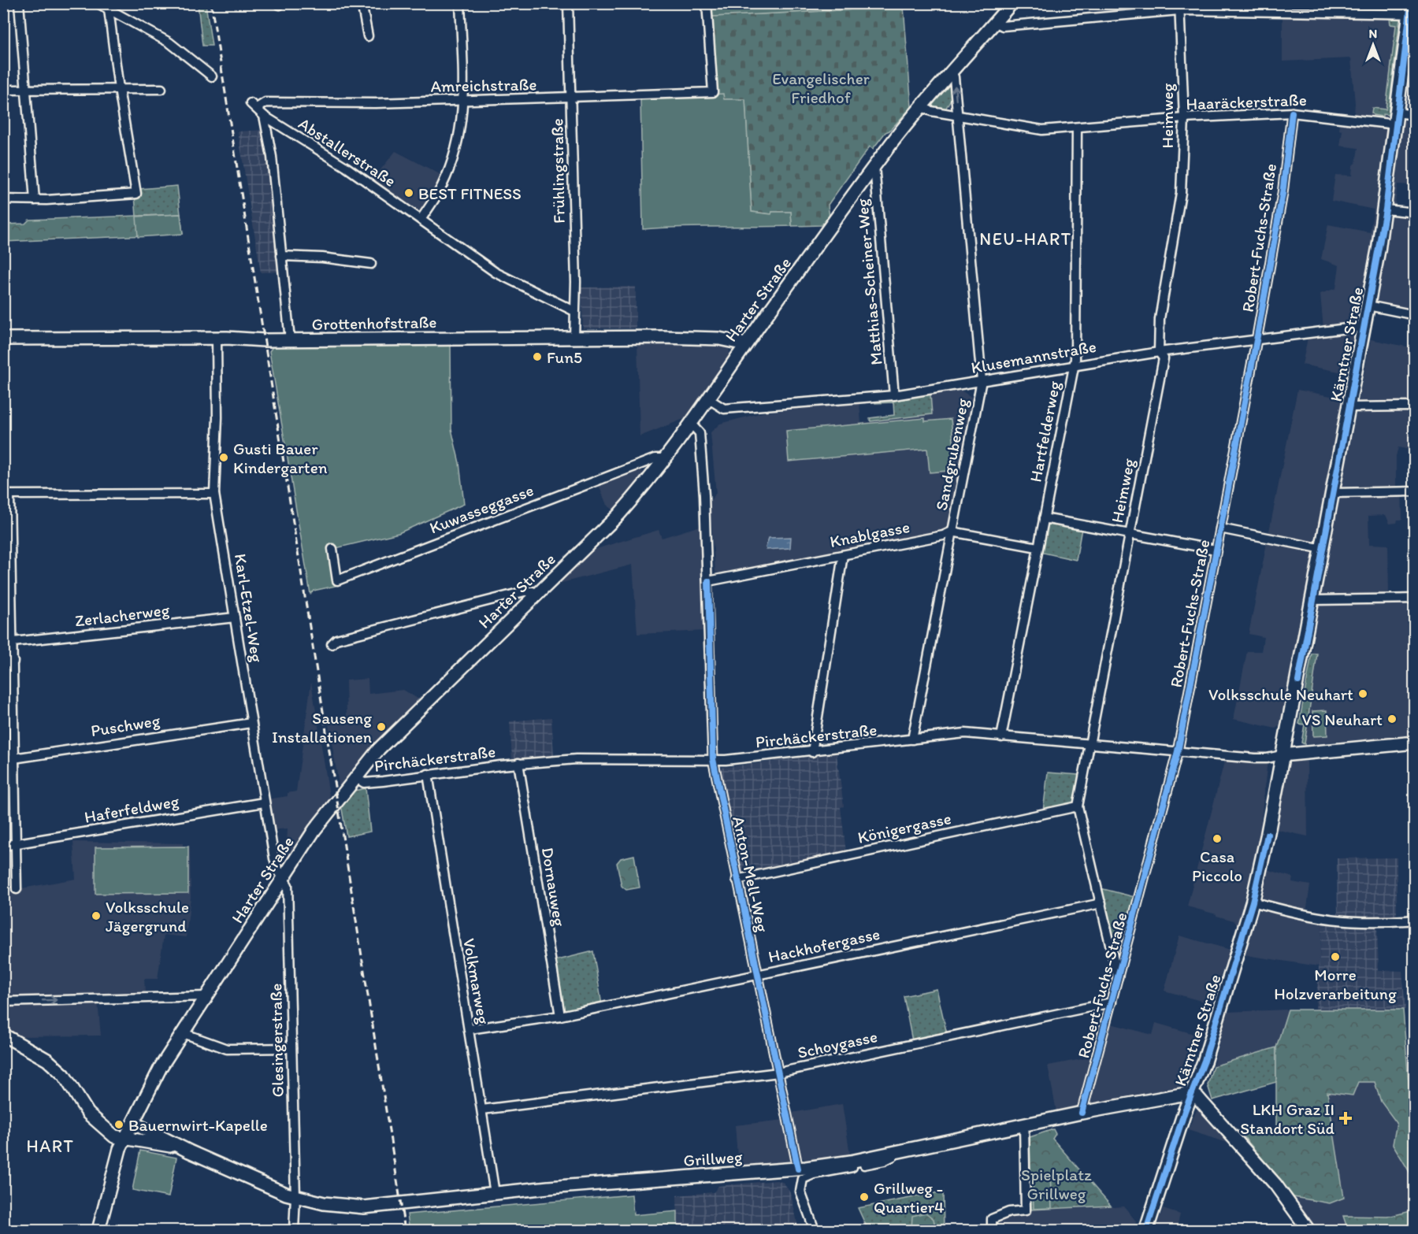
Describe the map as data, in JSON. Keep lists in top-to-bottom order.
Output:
{
  "streets": {
    "main road": [
      "Harter Straße",
      "Grottenhofstraße",
      "Kärntner Straße",
      "Grillweg"
    ],
    "street": [
      "Amreichstraße",
      "Haaräckerstraße",
      "Heimweg",
      "Abstallerstraße",
      "Frühlingstraße",
      "Robert-Fuchs-Straße",
      "Matthias-Scheiner-Weg",
      "Klusemannstraße",
      "Hartfelderweg",
      "Sandgrubenweg",
      "Kuwasseggasse",
      "Knablgasse",
      "Karl-Etzel-Weg",
      "Zerlacherweg",
      "Puschweg",
      "Pirchäckerstraße",
      "Haferfeldweg",
      "Königergasse",
      "Anton-Mell-Weg",
      "Dornauweg",
      "Hackhofergasse",
      "Volkmarweg",
      "Glesingerstraße",
      "Schoygasse"
    ]
  },
  "crossings": [
    ["Amreichstraße", "Abstallerstraße"],
    ["Amreichstraße", "Frühlingstraße"],
    ["Haaräckerstraße", "Heimweg"],
    ["Haaräckerstraße", "Robert-Fuchs-Straße"],
    ["Haaräckerstraße", "Harter Straße"],
    ["Haaräckerstraße", "Kärntner Straße"],
    ["Haaräckerstraße", "Hartfelderweg"],
    ["Haaräckerstraße", "Sandgrubenweg"],
    ["Heimweg", "Robert-Fuchs-Straße"],
    ["Heimweg", "Klusemannstraße"],
    ["Heimweg", "Pirchäckerstraße"],
    ["Heimweg", "Königergasse"],
    ["Heimweg", "Hackhofergasse"],
    ["Abstallerstraße", "Frühlingstraße"],
    ["Frühlingstraße", "Grottenhofstraße"],
    ["Robert-Fuchs-Straße", "Klusemannstraße"],
    ["Robert-Fuchs-Straße", "Pirchäckerstraße"],
    ["Robert-Fuchs-Straße", "Schoygasse"],
    ["Robert-Fuchs-Straße", "Grillweg"],
    ["Matthias-Scheiner-Weg", "Harter Straße"],
    ["Matthias-Scheiner-Weg", "Klusemannstraße"],
    ["Harter Straße", "Grottenhofstraße"],
    ["Harter Straße", "Klusemannstraße"],
    ["Harter Straße", "Kuwasseggasse"],
    ["Harter Straße", "Karl-Etzel-Weg"],
    ["Harter Straße", "Pirchäckerstraße"],
    ["Harter Straße", "Anton-Mell-Weg"],
    ["Harter Straße", "Glesingerstraße"],
    ["Grottenhofstraße", "Karl-Etzel-Weg"],
    ["Kärntner Straße", "Klusemannstraße"],
    ["Kärntner Straße", "Pirchäckerstraße"],
    ["Kärntner Straße", "Grillweg"],
    ["Klusemannstraße", "Hartfelderweg"],
    ["Klusemannstraße", "Sandgrubenweg"],
    ["Hartfelderweg", "Knablgasse"],
    ["Hartfelderweg", "Pirchäckerstraße"],
    ["Sandgrubenweg", "Knablgasse"],
    ["Sandgrubenweg", "Pirchäckerstraße"],
    ["Knablgasse", "Anton-Mell-Weg"],
    ["Karl-Etzel-Weg", "Zerlacherweg"],
    ["Karl-Etzel-Weg", "Puschweg"],
    ["Karl-Etzel-Weg", "Haferfeldweg"],
    ["Karl-Etzel-Weg", "Glesingerstraße"],
    ["Pirchäckerstraße", "Anton-Mell-Weg"],
    ["Pirchäckerstraße", "Dornauweg"],
    ["Pirchäckerstraße", "Volkmarweg"],
    ["Königergasse", "Anton-Mell-Weg"],
    ["Anton-Mell-Weg", "Hackhofergasse"],
    ["Anton-Mell-Weg", "Schoygasse"],
    ["Anton-Mell-Weg", "Grillweg"],
    ["Dornauweg", "Hackhofergasse"],
    ["Hackhofergasse", "Volkmarweg"],
    ["Volkmarweg", "Schoygasse"],
    ["Volkmarweg", "Grillweg"],
    ["Glesingerstraße", "Grillweg"]
  ],
  "districts": ["NEU-HART", "HART"],
  "parks": ["Evangelischer Friedhof", "Spielplatz Grillweg"],
  "places": {
    "other": [
      "BEST FITNESS",
      "Fun5",
      "Gusti Bauer Kindergarten",
      "Volksschule Neuhart",
      "VS Neuhart",
      "Sauseng Installationen",
      "Casa Piccolo",
      "Volksschule Jägergrund",
      "Morre Holzverarbeitung",
      "Bauernwirt-Kapelle",
      "Grillweg - Quartier4"
    ],
    "health": ["LKH Graz II Standort Süd"]
  },
  "north": "top"
}
